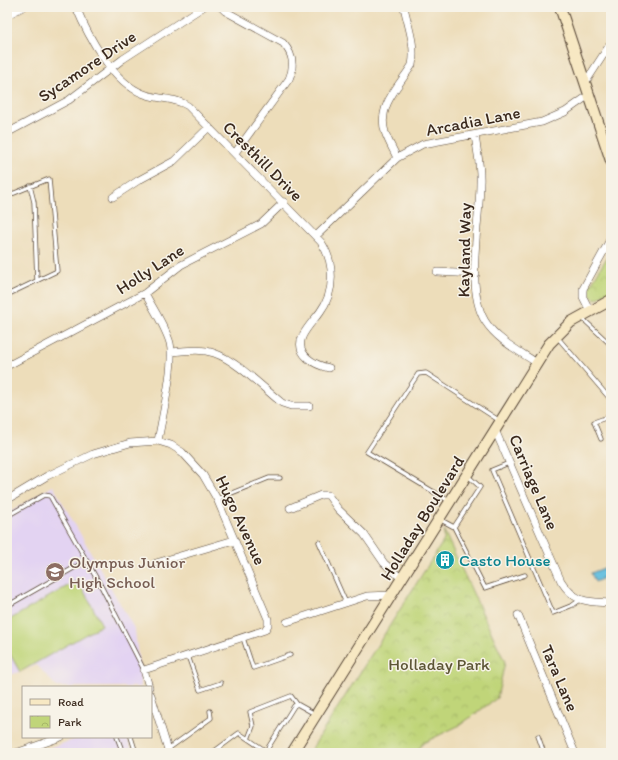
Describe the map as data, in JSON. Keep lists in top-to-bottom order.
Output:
{
  "streets": {
    "street": [
      "Sycamore Drive",
      "Arcadia Lane",
      "Cresthill Drive",
      "Kayland Way",
      "Holly Lane",
      "Carriage Lane",
      "Holladay Boulevard",
      "Hugo Avenue",
      "Tara Lane"
    ]
  },
  "crossings": [
    ["Sycamore Drive", "Cresthill Drive"],
    ["Arcadia Lane", "Cresthill Drive"],
    ["Arcadia Lane", "Kayland Way"],
    ["Cresthill Drive", "Holly Lane"],
    ["Kayland Way", "Holladay Boulevard"],
    ["Carriage Lane", "Holladay Boulevard"]
  ],
  "parks": ["Holladay Park"],
  "places": {
    "building": ["Casto House"],
    "school or university": ["Olympus Junior High School"]
  },
  "legend": ["Road", "Park"]
}
